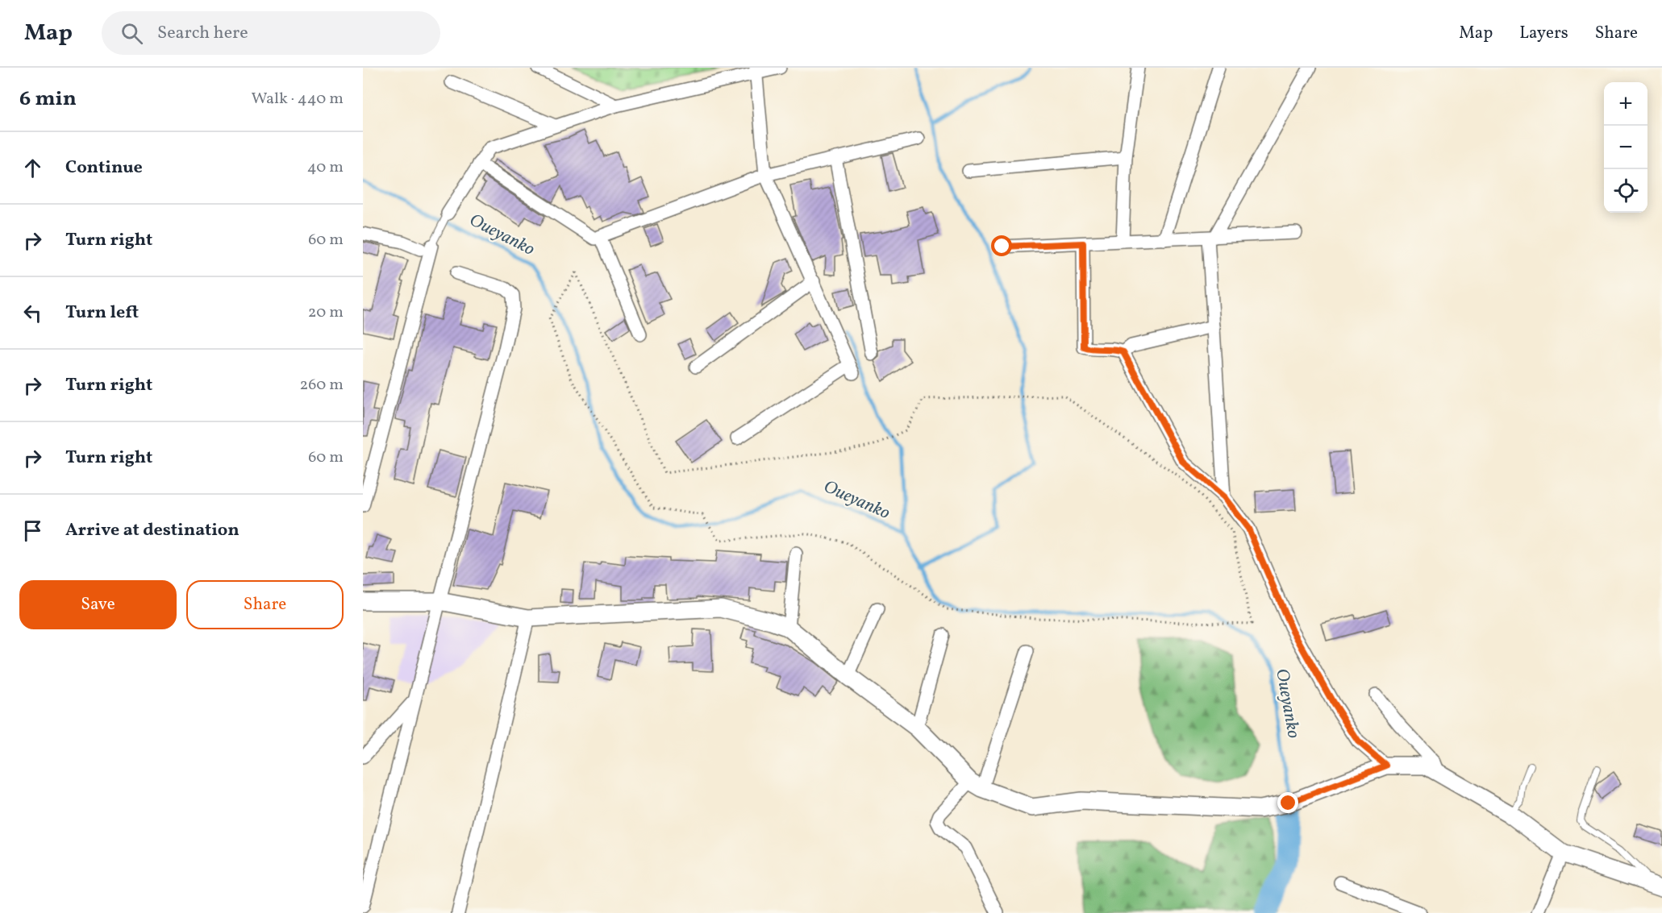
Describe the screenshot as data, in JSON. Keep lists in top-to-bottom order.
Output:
{
  "water": ["Oueyanko"],
  "page": {
    "header": "Map",
    "search": "Search here",
    "nav": ["Map", "Layers", "Share"],
    "heading": ["6 min", "Walk · 440 m"],
    "map_buttons": ["+", "−"],
    "list": [
      ["Continue", "40 m"],
      ["Turn right", "60 m"],
      ["Turn left", "20 m"],
      ["Turn right", "260 m"],
      ["Turn right", "60 m"],
      "Arrive at destination"
    ],
    "buttons": ["Save", "Share"]
  }
}
